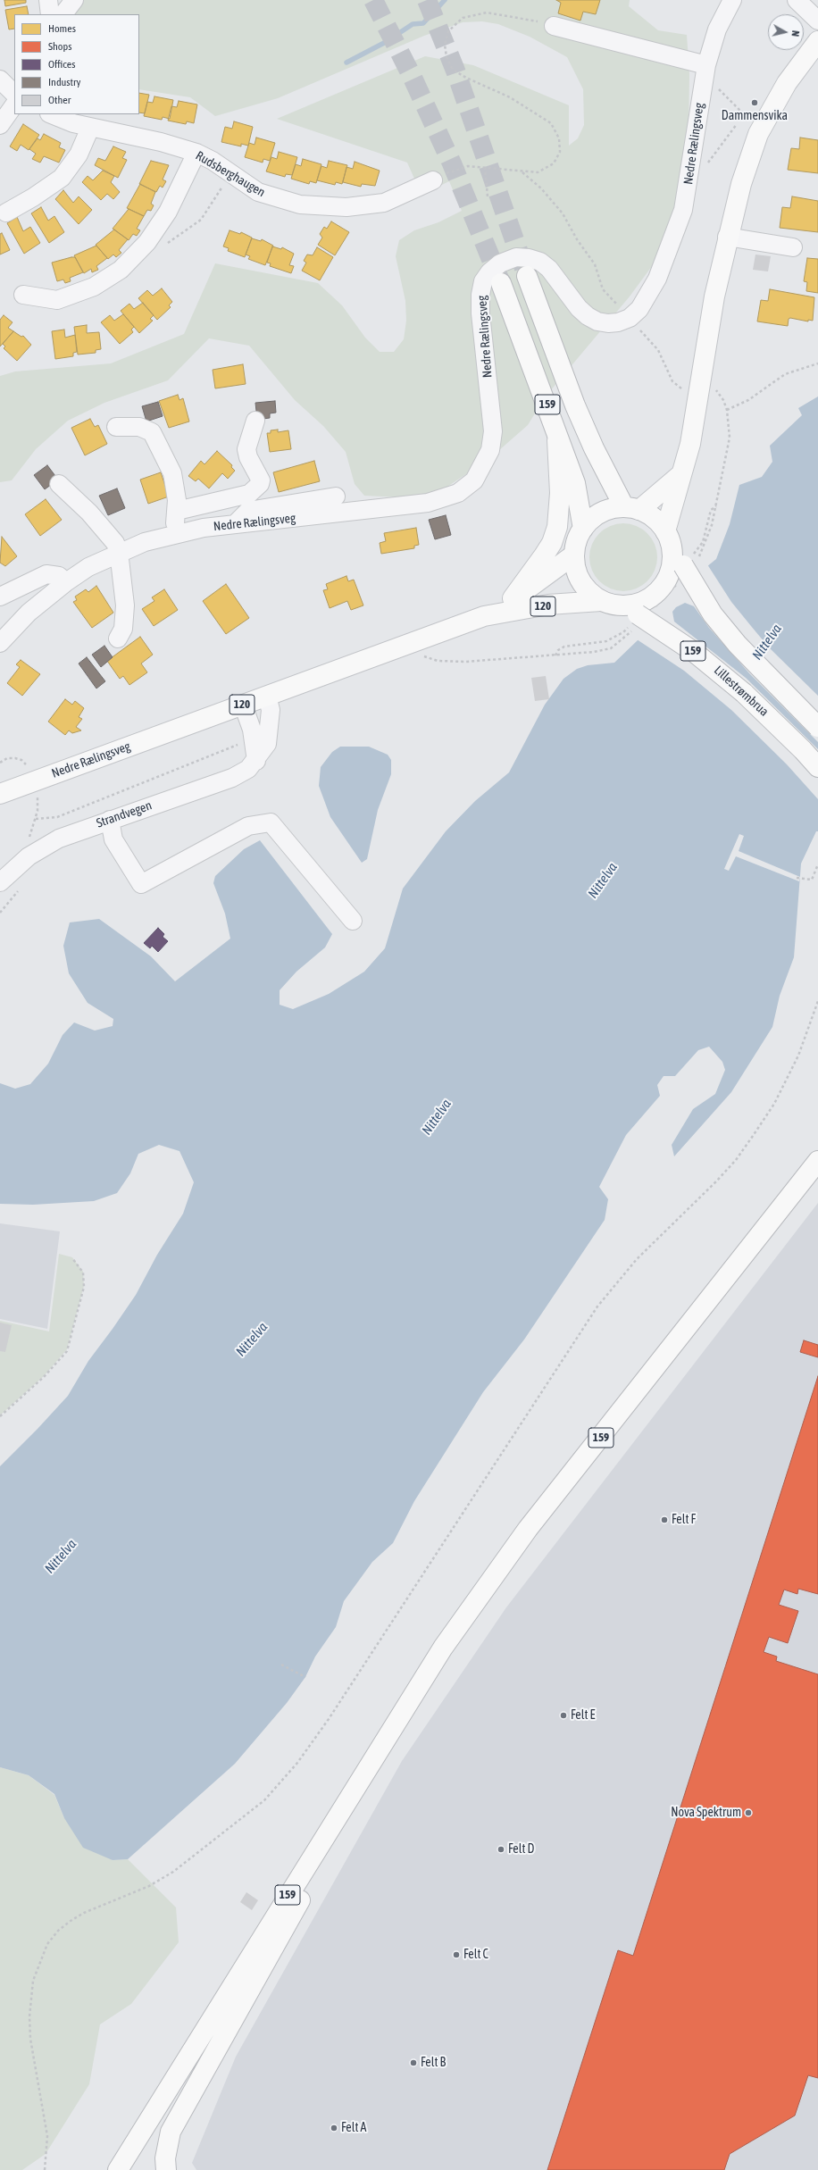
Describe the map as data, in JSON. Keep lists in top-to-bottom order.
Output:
{
  "streets": {
    "main road": [
      "Nedre Rælingsveg",
      "159",
      "120",
      "Lillestrømbrua"
    ],
    "street": ["Rudsberghaugen", "Strandvegen"]
  },
  "crossings": [
    ["Nedre Rælingsveg", "159"],
    ["Nedre Rælingsveg", "Lillestrømbrua"],
    ["Nedre Rælingsveg", "Strandvegen"],
    ["159", "Lillestrømbrua"]
  ],
  "water": ["Nittelva"],
  "places": [
    "Dammensvika",
    "Felt F",
    "Felt E",
    "Nova Spektrum",
    "Felt D",
    "Felt C",
    "Felt B",
    "Felt A"
  ],
  "legend": [
    "Homes",
    "Shops",
    "Offices",
    "Industry",
    "Other"
  ],
  "north": "right"
}
